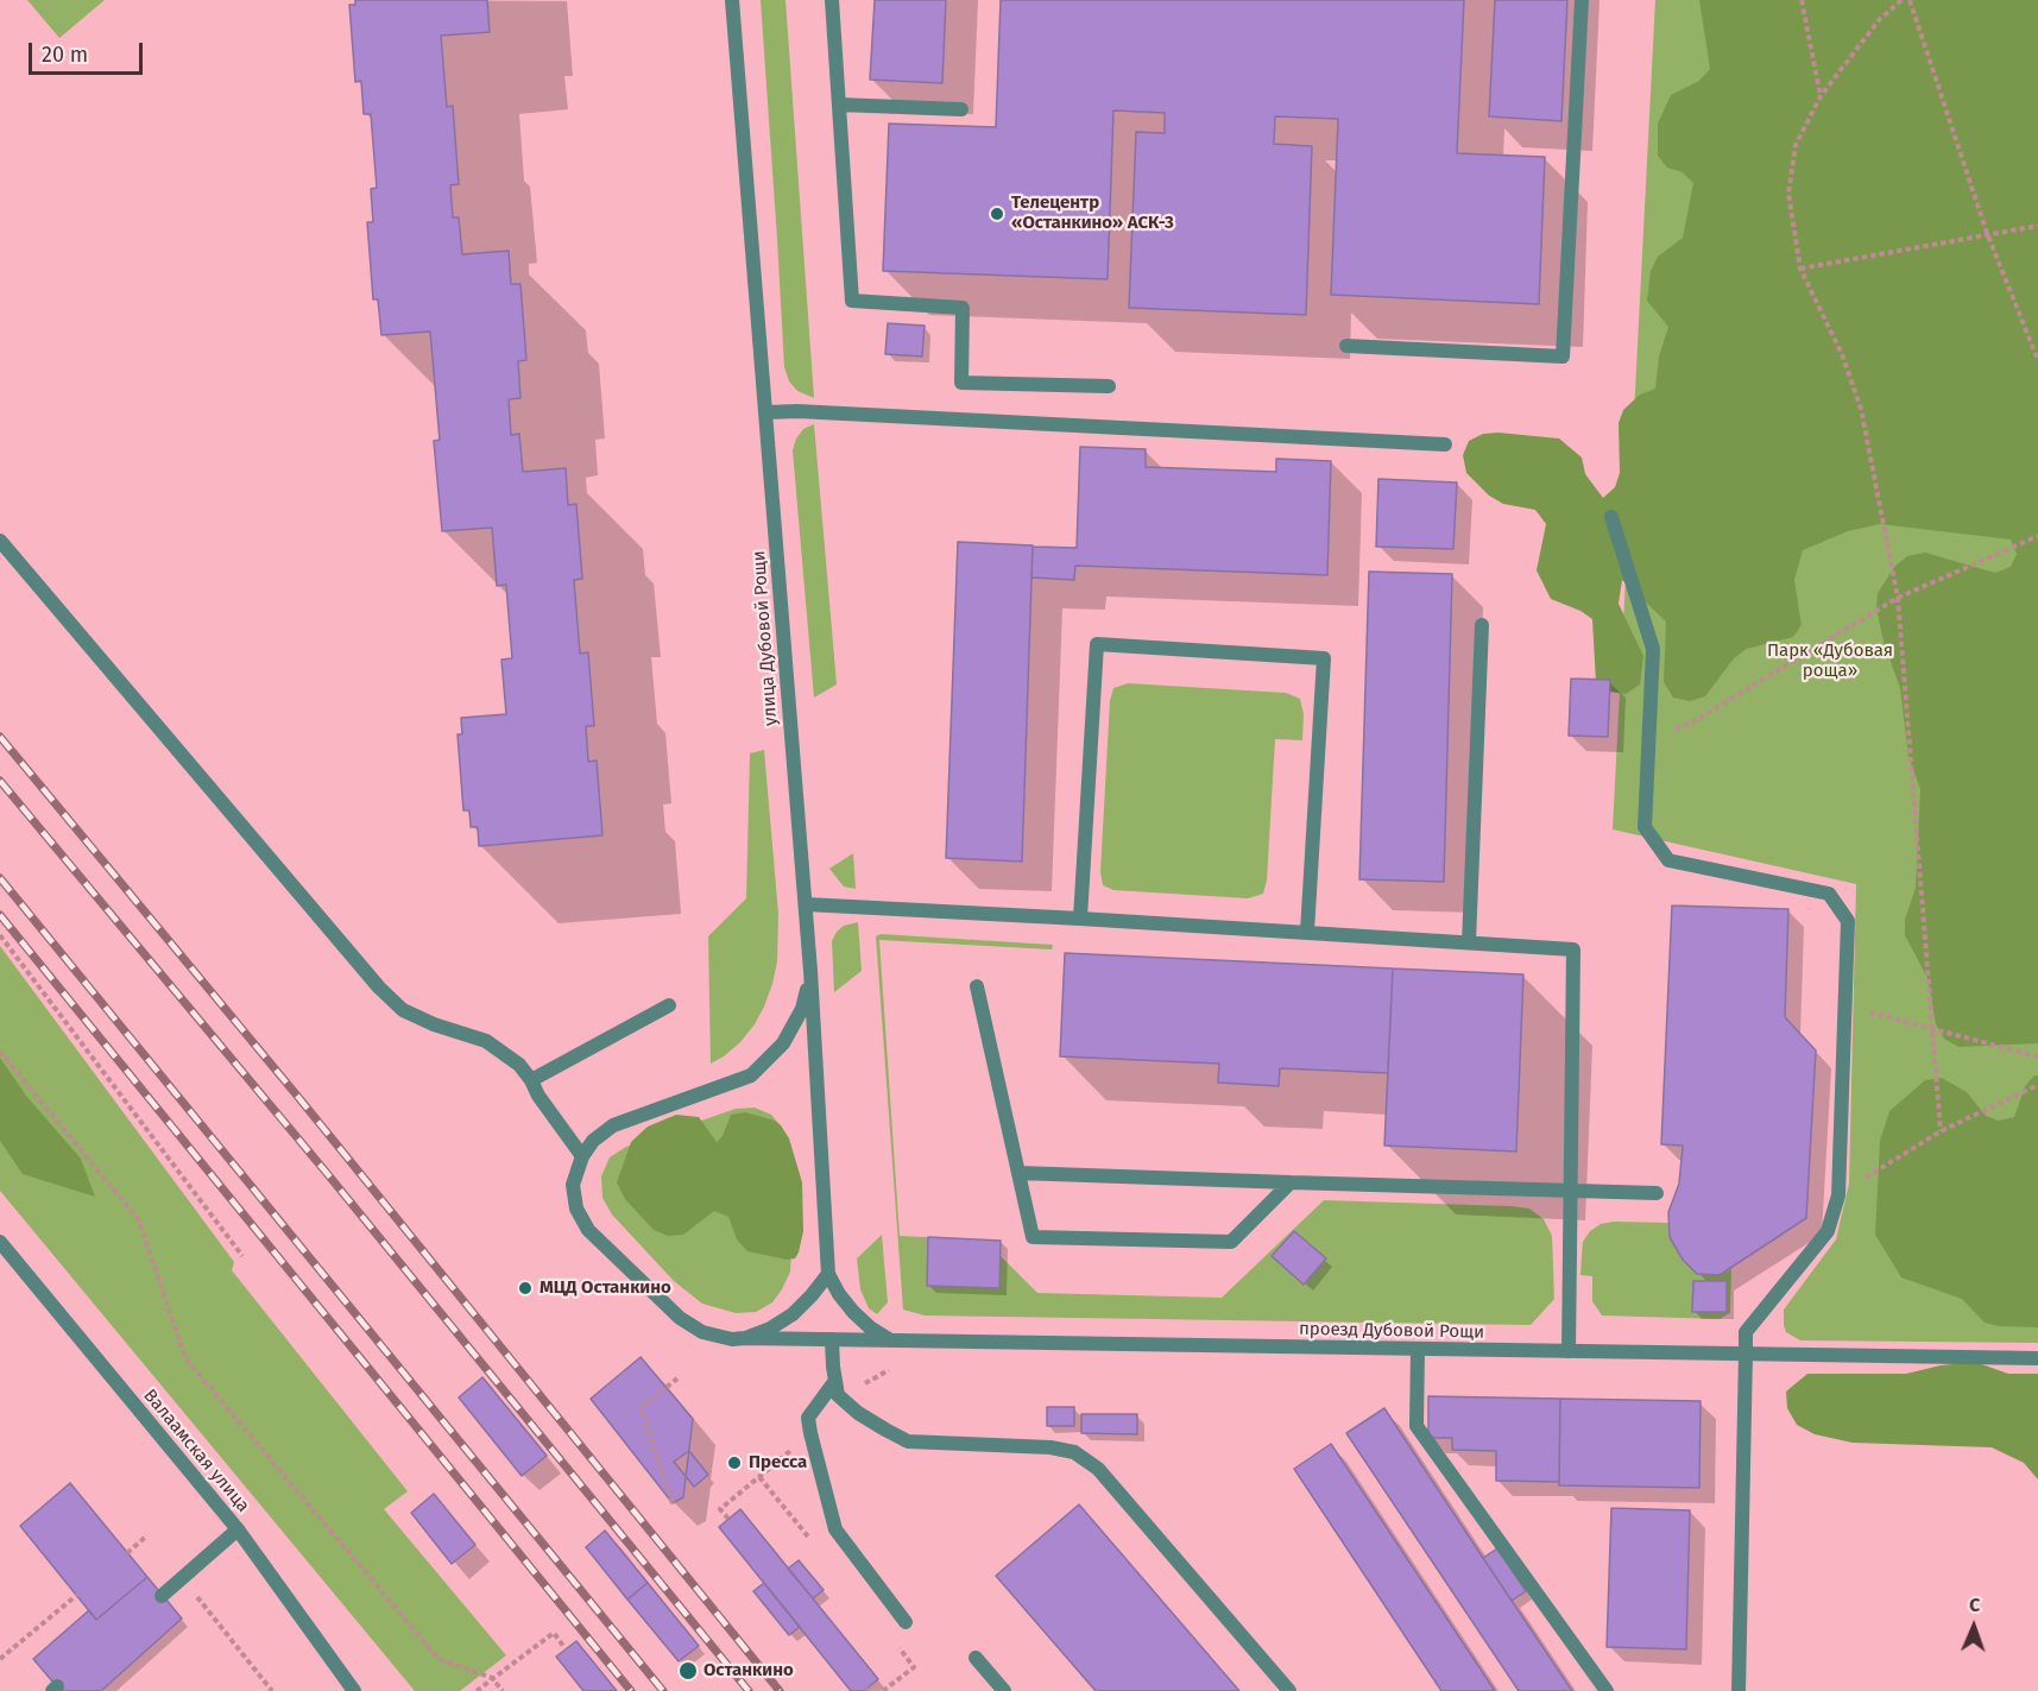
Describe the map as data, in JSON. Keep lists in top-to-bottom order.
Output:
{
  "streets": {
    "street": ["улица Дубовой Рощи", "проезд Дубовой Рощи", "Валаамская улица"]
  },
  "parks": ["Парк «Дубовая роща»"],
  "places": [
    "Телецентр «Останкино» АСК-3",
    "МЦД Останкино",
    "Пресса",
    "Останкино"
  ],
  "scale_bar": "20 m",
  "north": "top"
}
